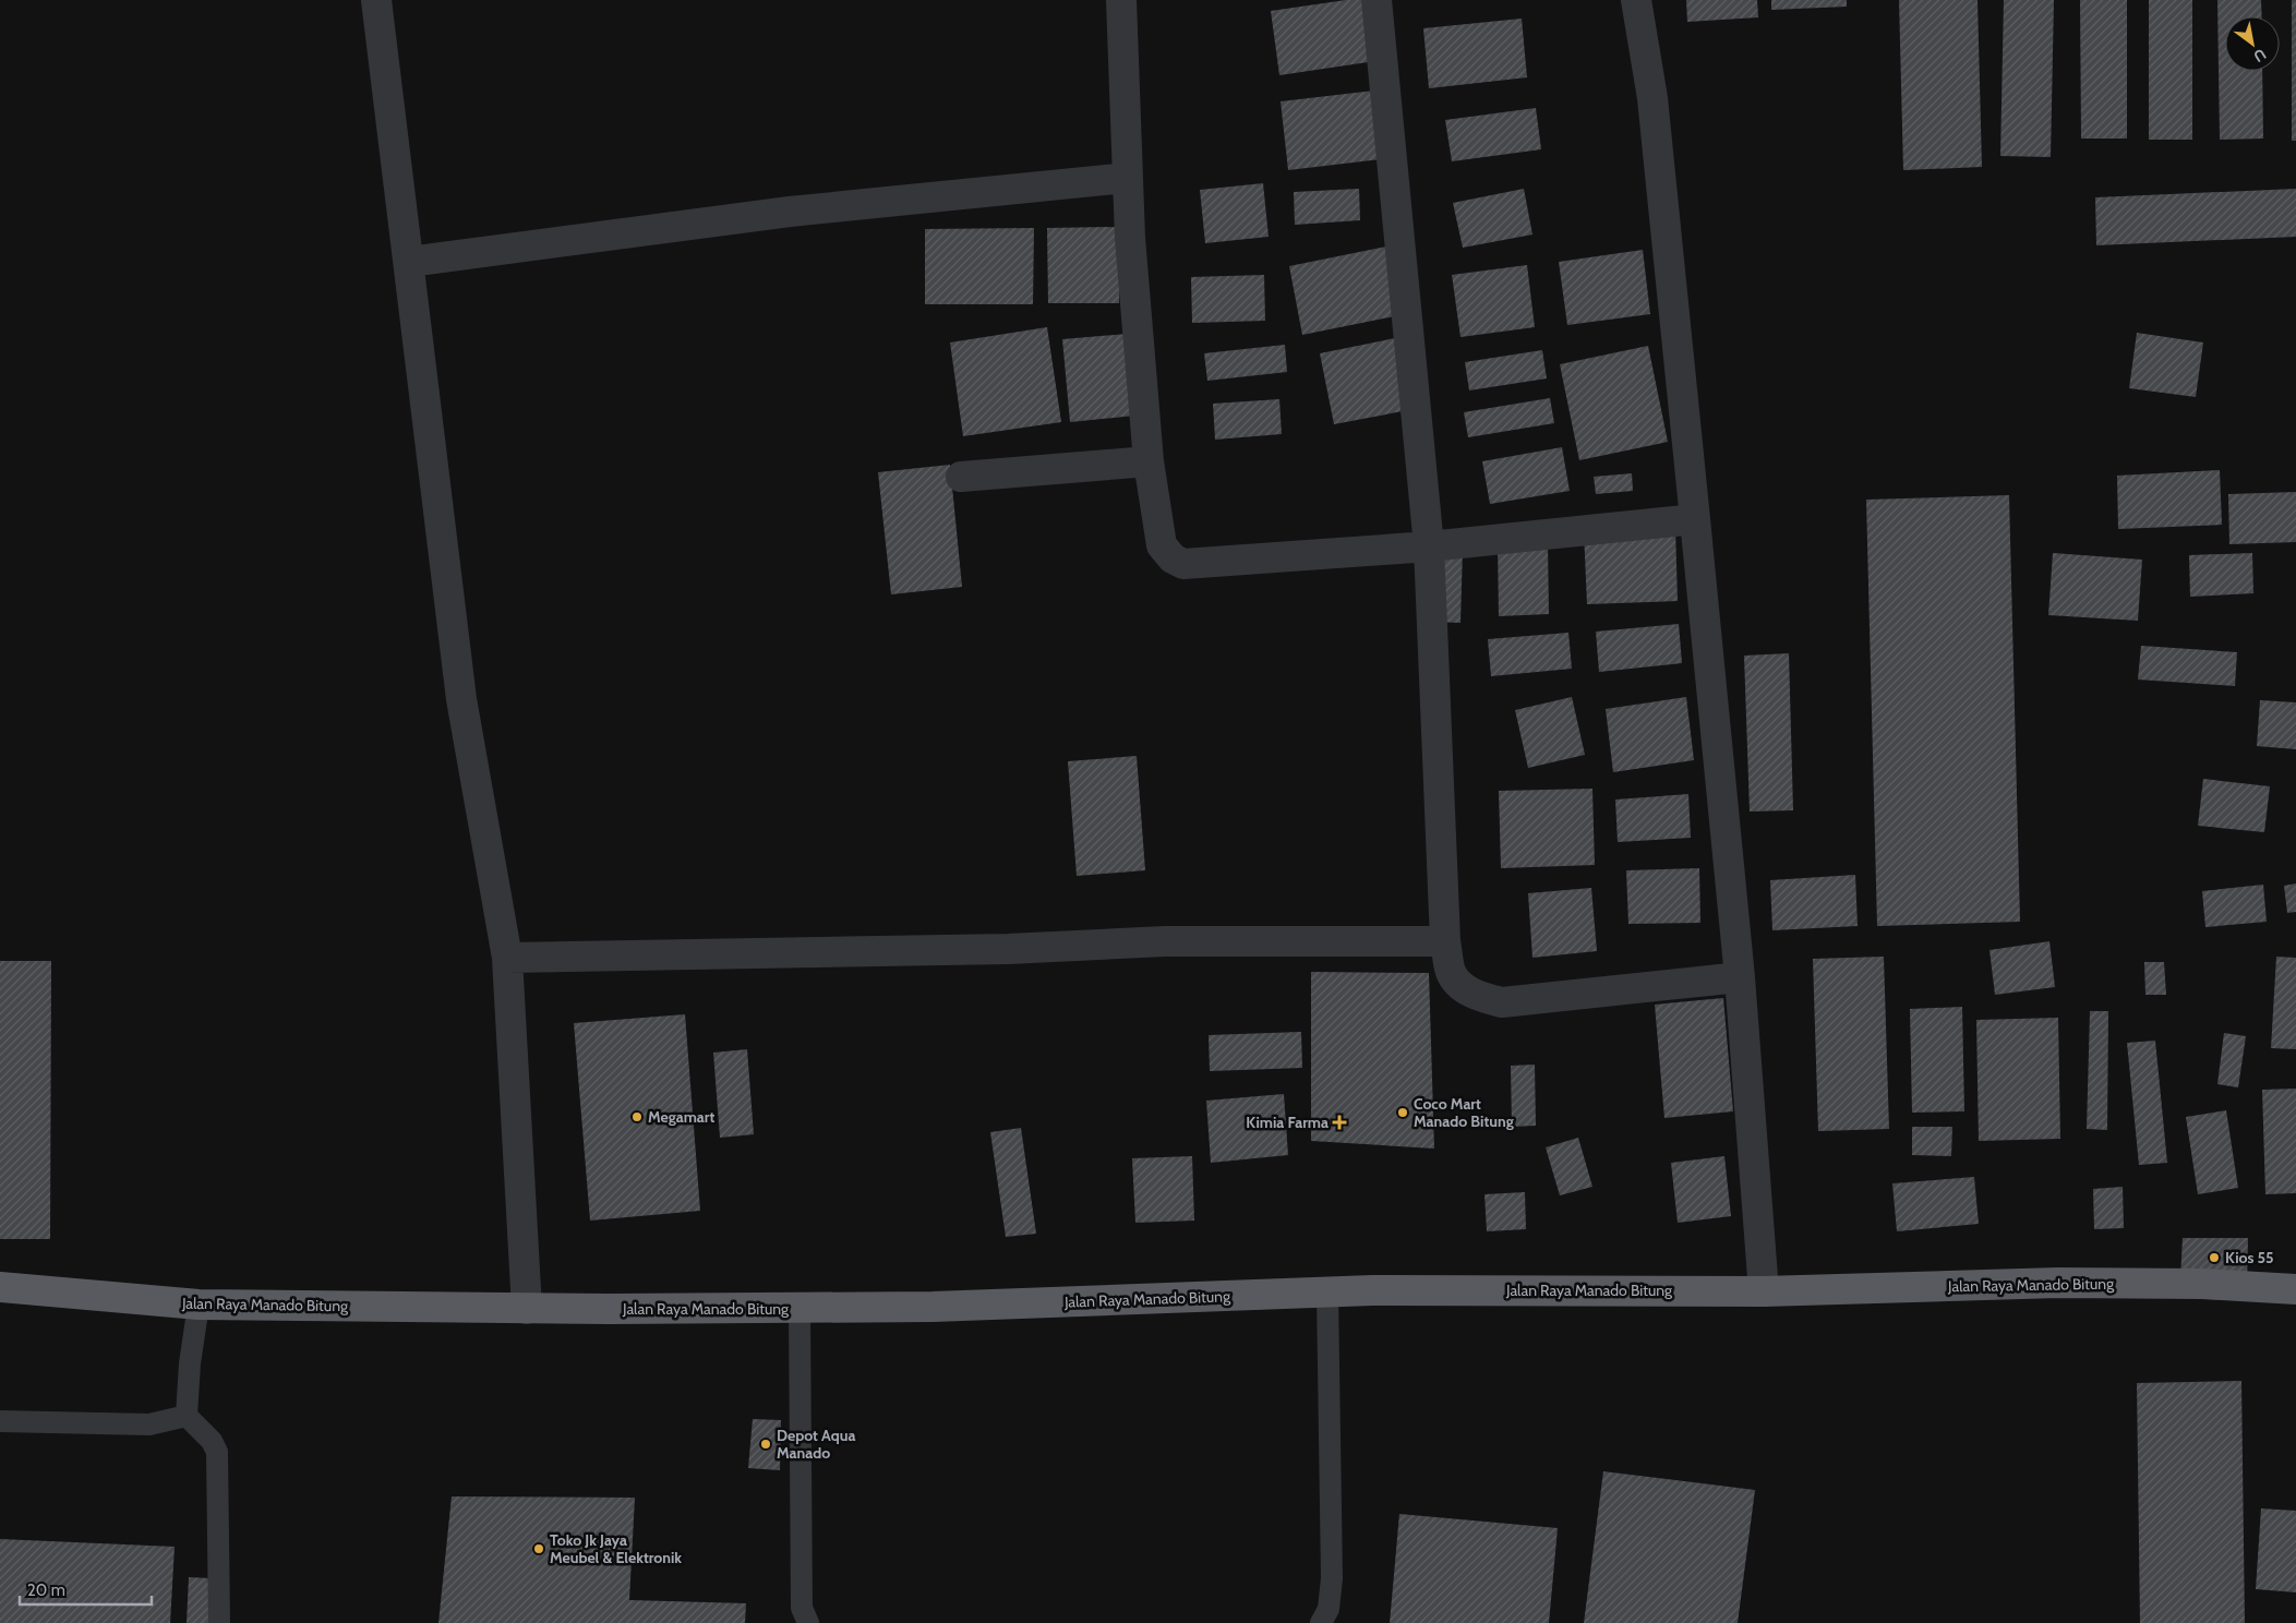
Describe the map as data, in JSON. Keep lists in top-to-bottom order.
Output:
{
  "streets": {
    "highway": ["Jalan Raya Manado Bitung"]
  },
  "places": {
    "other": [
      "Coco Mart Manado Bitung",
      "Megamart",
      "Kios 55",
      "Depot Aqua Manado",
      "Toko Jk Jaya Meubel & Elektronik"
    ],
    "health": ["Kimia Farma"]
  },
  "scale_bar": "20 m",
  "north": "bottom right"
}
